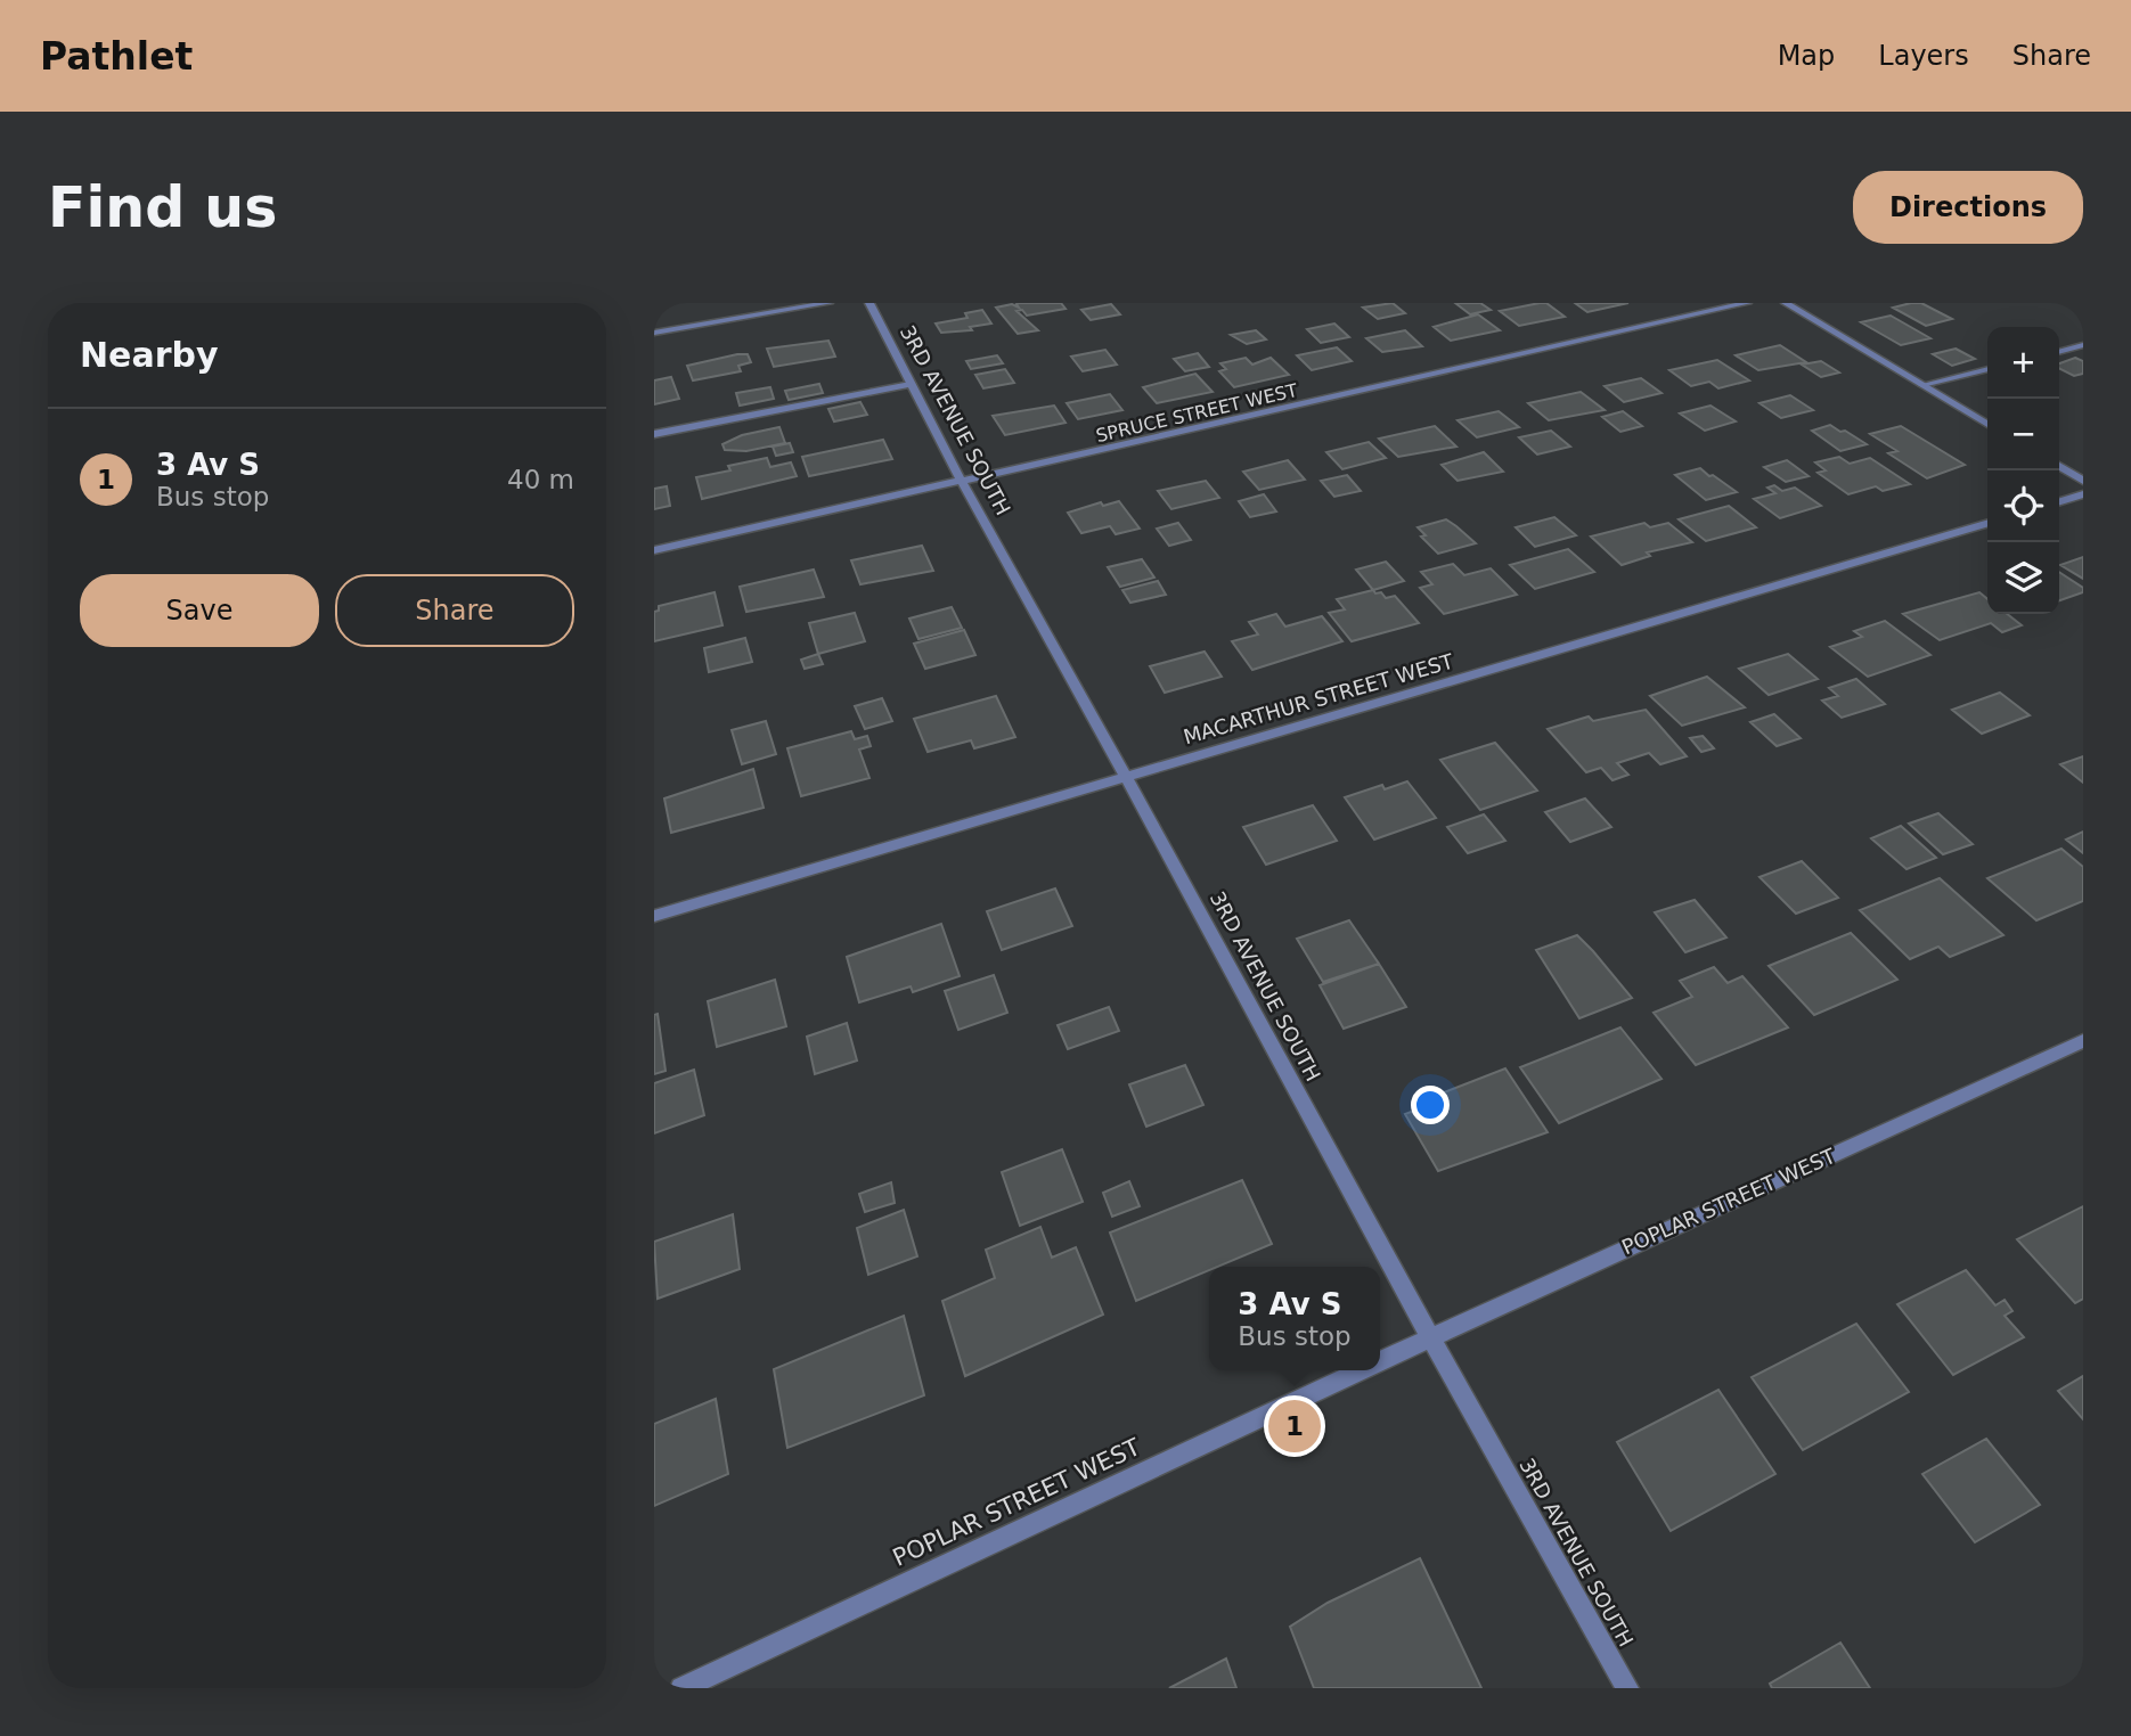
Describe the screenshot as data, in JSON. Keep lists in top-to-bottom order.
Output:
{
  "streets": {
    "street": [
      "SPRUCE STREET WEST",
      "3RD AVENUE SOUTH",
      "MACARTHUR STREET WEST",
      "POPLAR STREET WEST"
    ]
  },
  "crossings": [
    ["SPRUCE STREET WEST", "3RD AVENUE SOUTH"],
    ["3RD AVENUE SOUTH", "MACARTHUR STREET WEST"],
    ["3RD AVENUE SOUTH", "POPLAR STREET WEST"]
  ],
  "page": {
    "header": "Pathlet",
    "nav": ["Map", "Layers", "Share"],
    "buttons": [
      "Directions",
      ["Save", "Share"]
    ],
    "title": "Find us",
    "heading": "Nearby",
    "map_buttons": ["+", "−"],
    "list": [
      {
        "mark": "1",
        "name": "3 Av S",
        "note": "Bus stop",
        "value": "40 m"
      }
    ],
    "popup": ["3 Av S", "Bus stop"],
    "pins": "1"
  }
}
